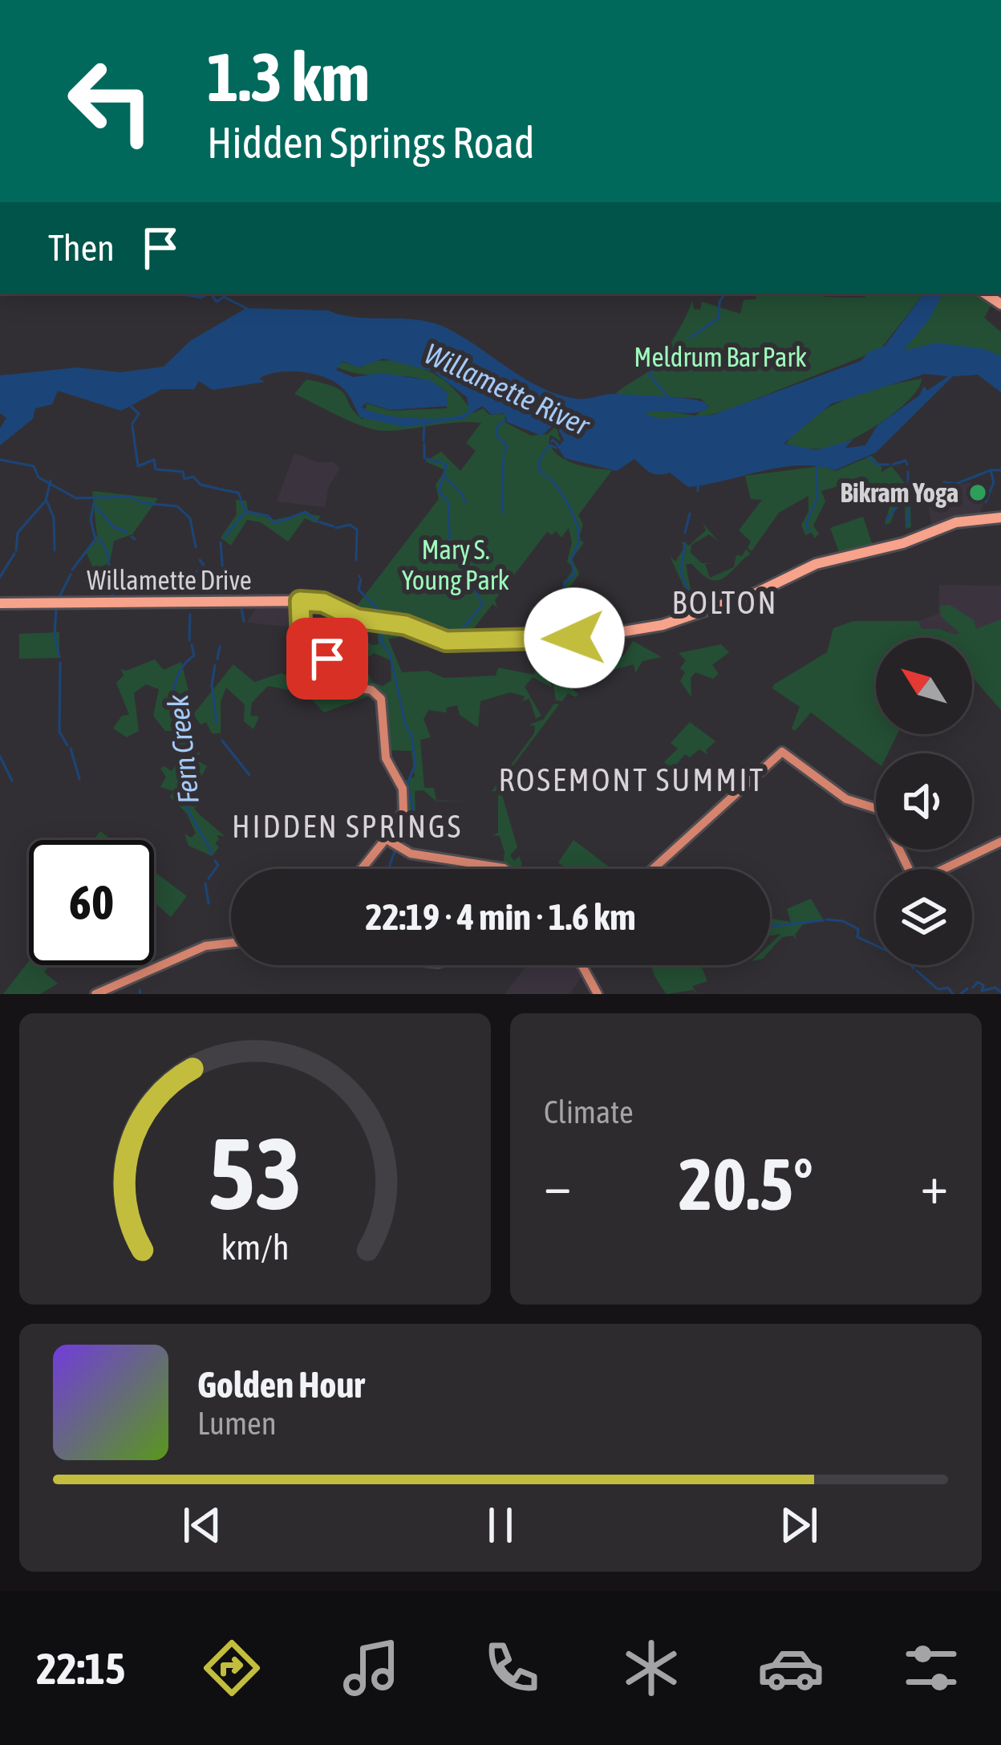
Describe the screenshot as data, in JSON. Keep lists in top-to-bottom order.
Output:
{
  "streets": {
    "main road": ["Willamette Drive"]
  },
  "districts": ["BOLTON", "ROSEMONT SUMMIT", "HIDDEN SPRINGS"],
  "water": ["Willamette River", "Fern Creek"],
  "parks": ["Meldrum Bar Park", "Mary S. Young Park"],
  "places": ["Bikram Yoga"],
  "north": "top left",
  "page": {
    "turn": ["1.3 km", "Hidden Springs Road"],
    "then": "Then",
    "limit": "60",
    "trip": "22:19 · 4 min · 1.6 km",
    "tile": "Climate",
    "heat": ["−", "20.5°", "+"],
    "song": ["Golden Hour", "Lumen"],
    "tabs": "22:15",
    "gauge": ["53", "km/h"]
  }
}
